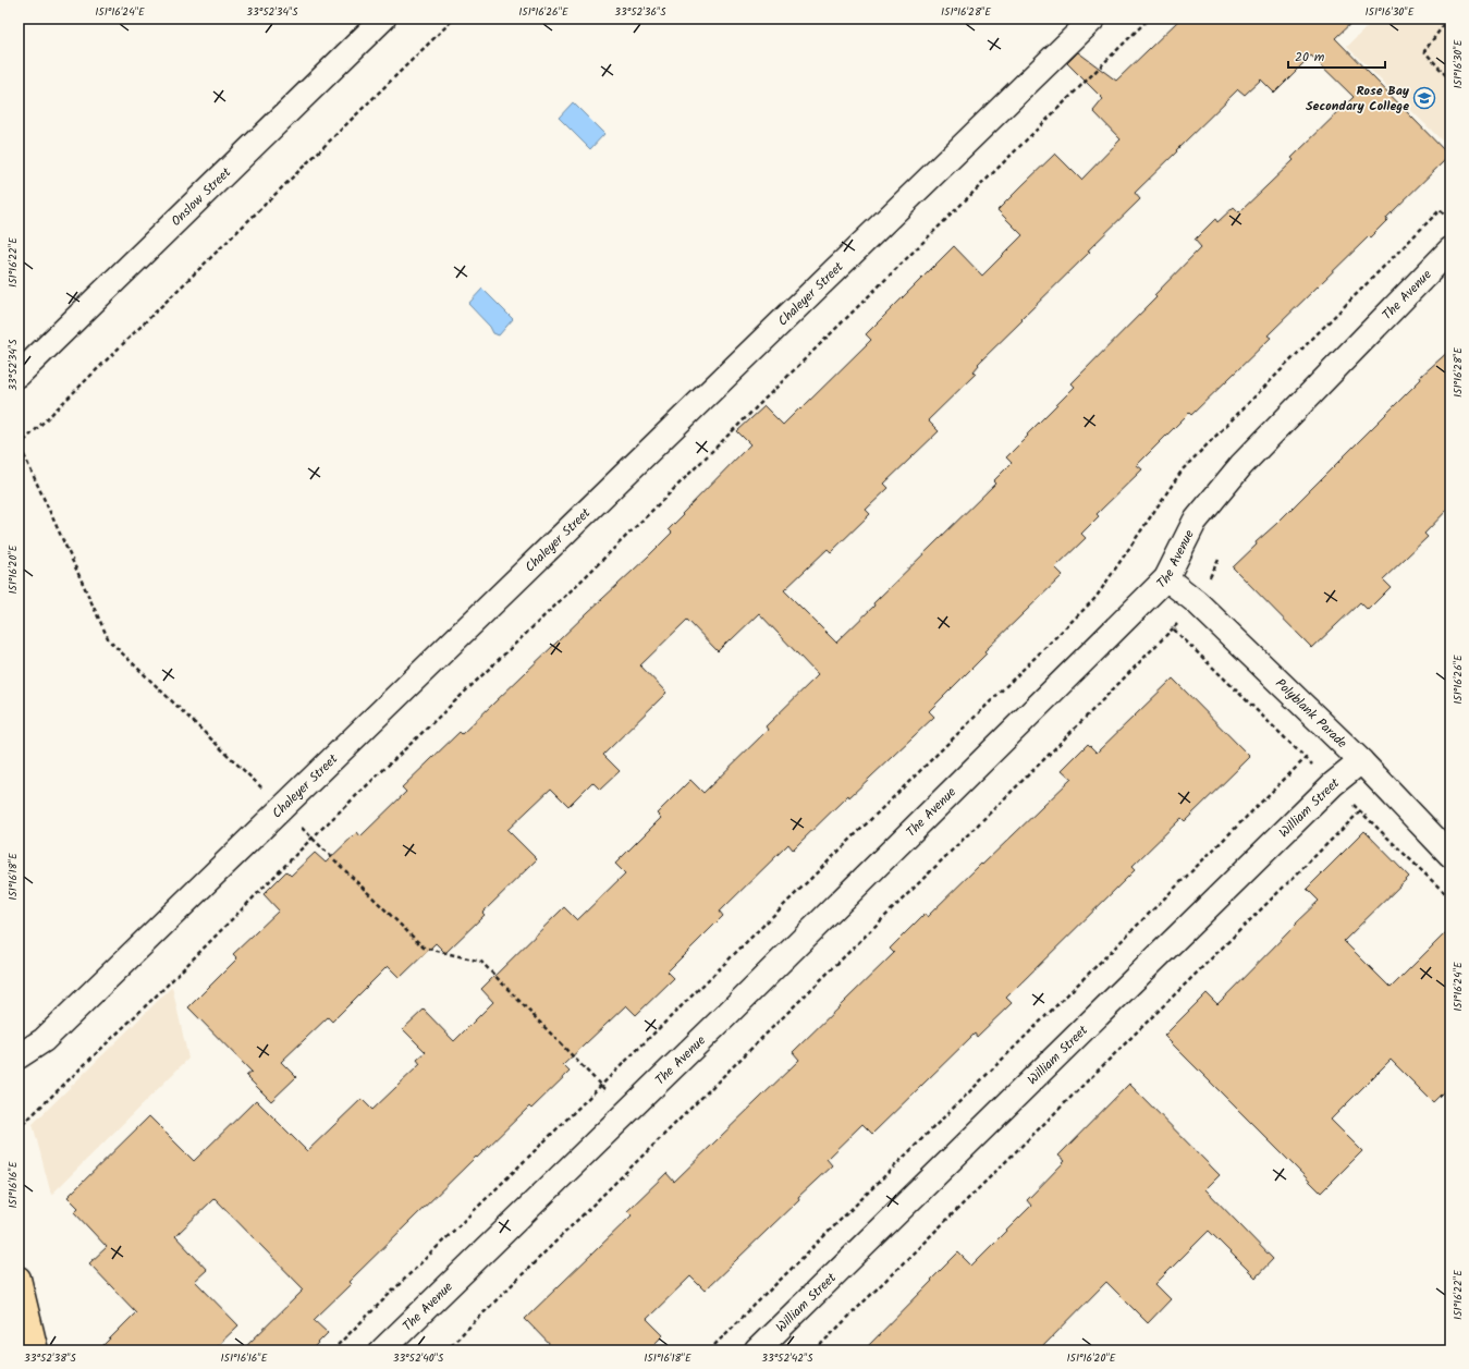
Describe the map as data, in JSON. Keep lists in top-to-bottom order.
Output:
{
  "streets": {
    "street": [
      "Onslow Street",
      "Chaleyer Street",
      "The Avenue",
      "Polyblank Parade",
      "William Street"
    ]
  },
  "crossings": [
    ["The Avenue", "Polyblank Parade"],
    ["Polyblank Parade", "William Street"]
  ],
  "places": {
    "school or university": ["Rose Bay Secondary College"]
  },
  "scale_bar": "20 m",
  "coordinates": [
    "151°16'24\"E",
    "33°52'34\"S",
    "151°16'26\"E",
    "33°52'36\"S",
    "151°16'28\"E",
    "151°16'30\"E",
    "151°16'22\"E",
    "151°16'20\"E",
    "151°16'18\"E",
    "151°16'16\"E",
    "33°52'38\"S",
    "33°52'40\"S",
    "33°52'42\"S"
  ]
}
